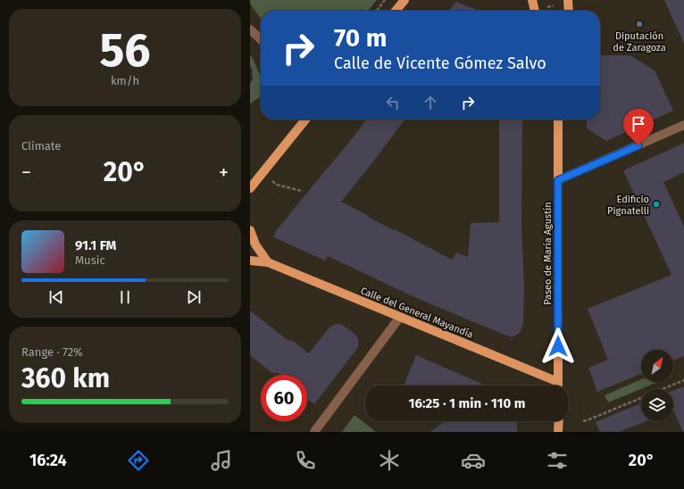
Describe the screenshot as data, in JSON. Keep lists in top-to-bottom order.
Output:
{
  "streets": {
    "main road": ["Paseo de María Agustín", "Calle del General Mayandía"]
  },
  "crossings": [
    ["Paseo de María Agustín", "Calle del General Mayandía"]
  ],
  "places": ["Diputación de Zaragoza", "Edificio Pignatelli"],
  "north": "top right",
  "page": {
    "tile": [
      ["56", "km/h"],
      "Climate",
      ["Range · 72%", "360 km"]
    ],
    "turn": ["70 m", "Calle de Vicente Gómez Salvo"],
    "heat": ["−", "20°", "+"],
    "song": ["91.1 FM", "Music"],
    "limit": "60",
    "trip": "16:25 · 1 min · 110 m",
    "tabs": ["16:24", "20°"]
  }
}
